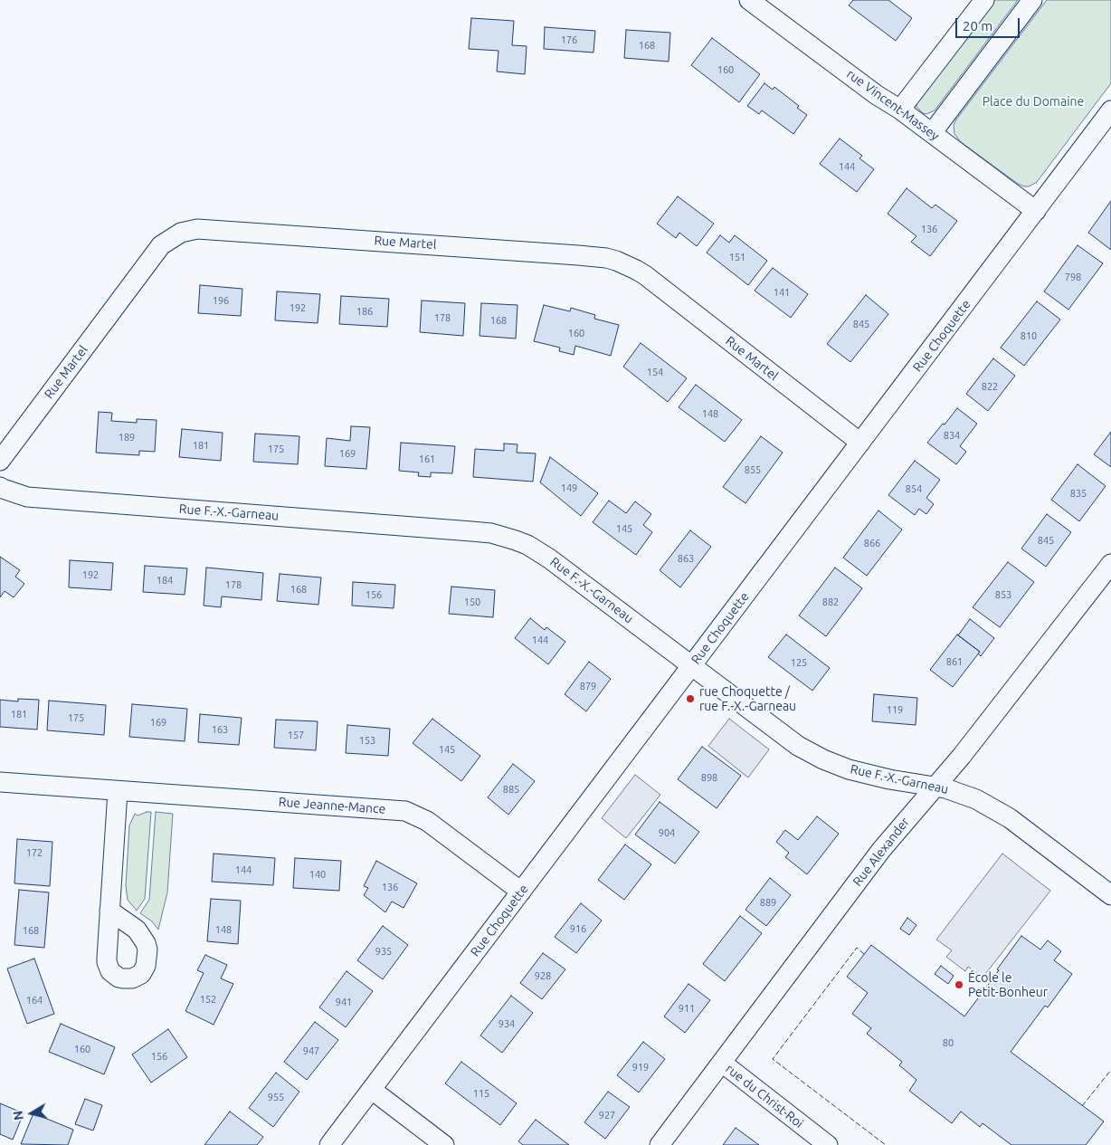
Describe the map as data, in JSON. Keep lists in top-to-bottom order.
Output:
{
  "streets": {
    "street": [
      "rue Vincent-Massey",
      "Rue Martel",
      "Rue Choquette",
      "Rue F.-X.-Garneau",
      "Rue Jeanne-Mance",
      "Rue Alexander",
      "rue du Christ-Roi"
    ]
  },
  "crossings": [
    ["rue Vincent-Massey", "Rue Choquette"],
    ["Rue Martel", "Rue Choquette"],
    ["Rue Choquette", "Rue F.-X.-Garneau"],
    ["Rue Choquette", "Rue Jeanne-Mance"],
    ["Rue F.-X.-Garneau", "Rue Alexander"],
    ["Rue Alexander", "rue du Christ-Roi"]
  ],
  "parks": ["Place du Domaine"],
  "places": ["rue Choquette / rue F.-X.-Garneau", "École le Petit-Bonheur"],
  "house_numbers": [
    "176",
    "168",
    "160",
    "144",
    "136",
    "151",
    "798",
    "141",
    "196",
    "192",
    "186",
    "178",
    "168",
    "845",
    "160",
    "810",
    "154",
    "822",
    "148",
    "834",
    "189",
    "181",
    "175",
    "169",
    "161",
    "855",
    "149",
    "854",
    "835",
    "145",
    "845",
    "866",
    "863",
    "192",
    "184",
    "178",
    "168",
    "156",
    "853",
    "150",
    "882",
    "144",
    "861",
    "125",
    "879",
    "119",
    "181",
    "175",
    "169",
    "163",
    "157",
    "153",
    "145",
    "898",
    "885",
    "904",
    "172",
    "144",
    "140",
    "136",
    "889",
    "916",
    "148",
    "168",
    "935",
    "928",
    "152",
    "164",
    "941",
    "911",
    "934",
    "80",
    "160",
    "947",
    "156",
    "919",
    "115",
    "955",
    "927"
  ],
  "scale_bar": "20 m",
  "north": "left"
}
